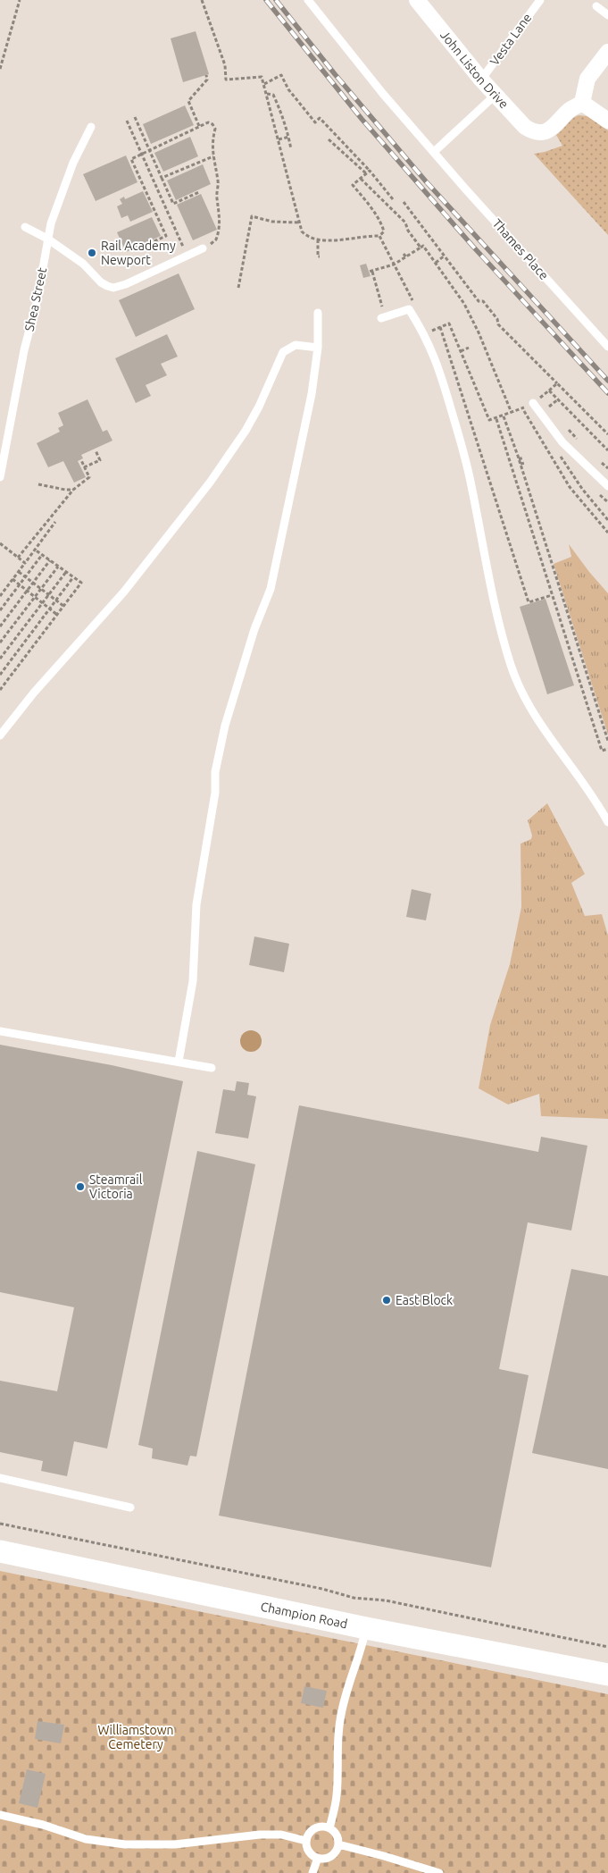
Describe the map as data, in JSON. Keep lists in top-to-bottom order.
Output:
{
  "streets": {
    "street": ["John Liston Drive", "Champion Road"],
    "lane": ["Vesta Lane", "Thames Place", "Shea Street"]
  },
  "crossings": [
    ["Vesta Lane", "John Liston Drive"]
  ],
  "parks": ["Williamstown Cemetery"],
  "places": ["Rail Academy Newport", "Steamrail Victoria", "East Block"]
}
